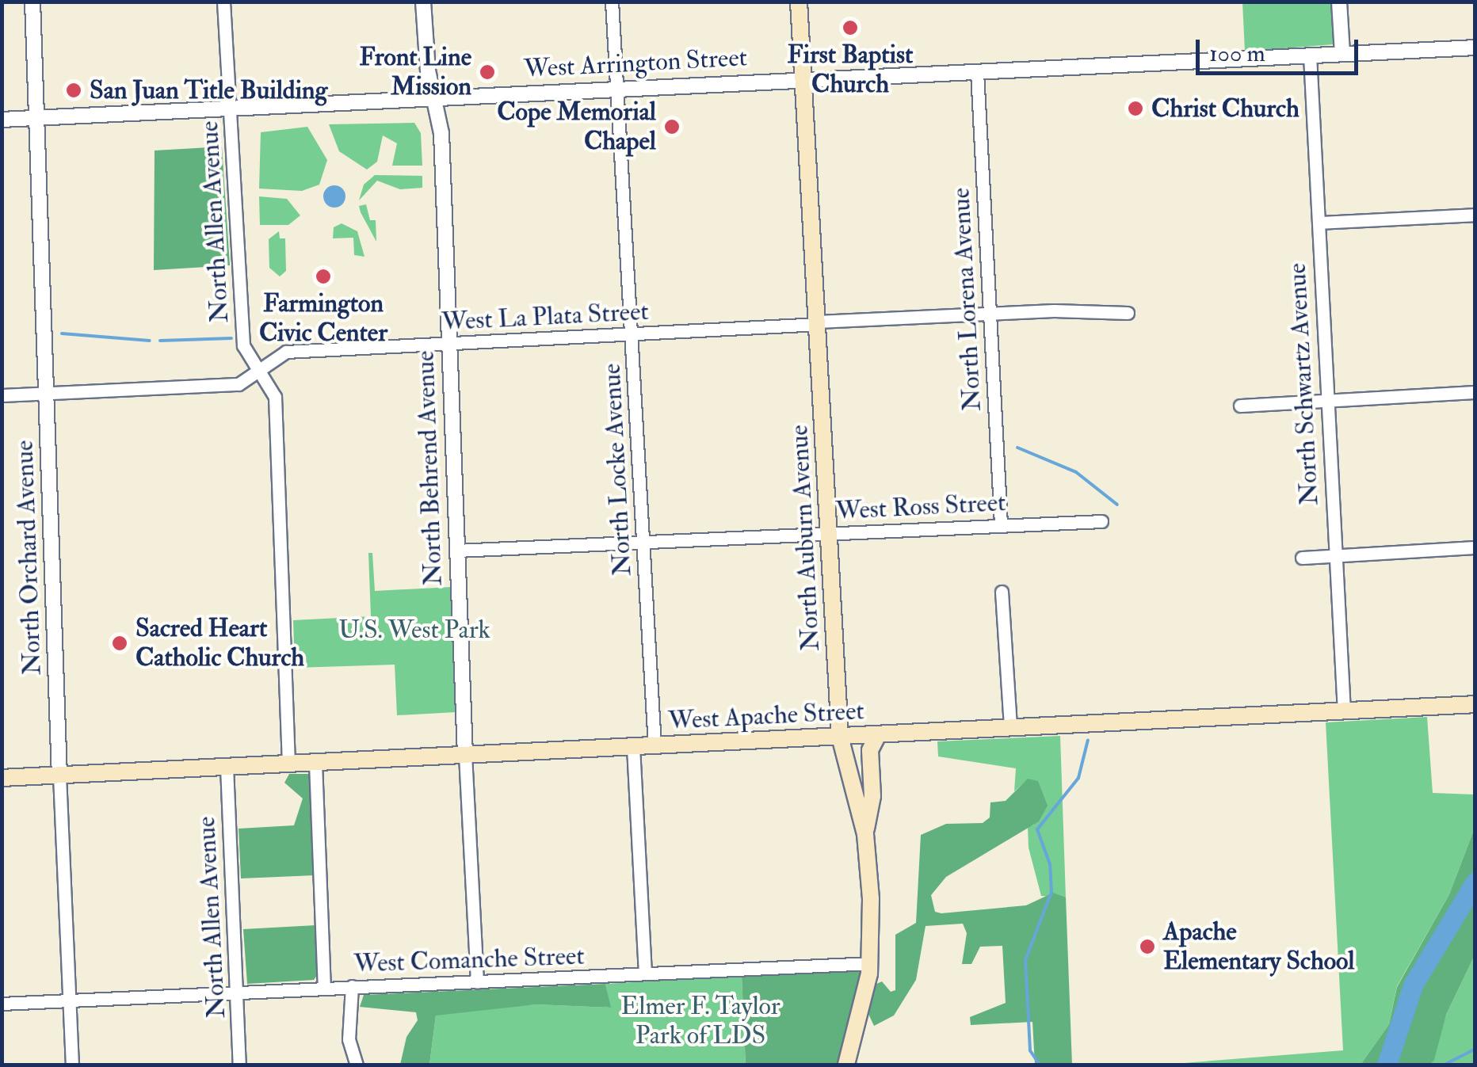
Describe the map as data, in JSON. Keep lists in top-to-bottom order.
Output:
{
  "streets": {
    "main road": ["North Auburn Avenue", "West Apache Street"],
    "street": [
      "West Arrington Street",
      "North Allen Avenue",
      "North Lorena Avenue",
      "West La Plata Street",
      "North Schwartz Avenue",
      "North Behrend Avenue",
      "North Locke Avenue",
      "West Ross Street",
      "North Orchard Avenue",
      "West Comanche Street"
    ]
  },
  "crossings": [
    ["West Arrington Street", "North Allen Avenue"],
    ["West Arrington Street", "North Lorena Avenue"],
    ["West Arrington Street", "North Schwartz Avenue"],
    ["West Arrington Street", "North Behrend Avenue"],
    ["West Arrington Street", "North Locke Avenue"],
    ["West Arrington Street", "North Auburn Avenue"],
    ["West Arrington Street", "North Orchard Avenue"],
    ["North Allen Avenue", "West La Plata Street"],
    ["North Allen Avenue", "West Apache Street"],
    ["North Allen Avenue", "West Comanche Street"],
    ["North Lorena Avenue", "West La Plata Street"],
    ["North Lorena Avenue", "West Ross Street"],
    ["West La Plata Street", "North Behrend Avenue"],
    ["West La Plata Street", "North Locke Avenue"],
    ["West La Plata Street", "North Auburn Avenue"],
    ["West La Plata Street", "North Orchard Avenue"],
    ["North Schwartz Avenue", "West Apache Street"],
    ["North Behrend Avenue", "West Ross Street"],
    ["North Behrend Avenue", "West Apache Street"],
    ["North Behrend Avenue", "West Comanche Street"],
    ["North Locke Avenue", "West Ross Street"],
    ["North Locke Avenue", "West Apache Street"],
    ["West Ross Street", "North Auburn Avenue"],
    ["North Auburn Avenue", "West Apache Street"],
    ["North Auburn Avenue", "West Comanche Street"],
    ["North Orchard Avenue", "West Apache Street"],
    ["North Orchard Avenue", "West Comanche Street"]
  ],
  "parks": ["U.S. West Park", "Elmer F. Taylor Park of LDS"],
  "places": [
    "First Baptist Church",
    "Front Line Mission",
    "San Juan Title Building",
    "Christ Church",
    "Cope Memorial Chapel",
    "Farmington Civic Center",
    "Sacred Heart Catholic Church",
    "Apache Elementary School"
  ],
  "scale_bar": "100 m"
}
